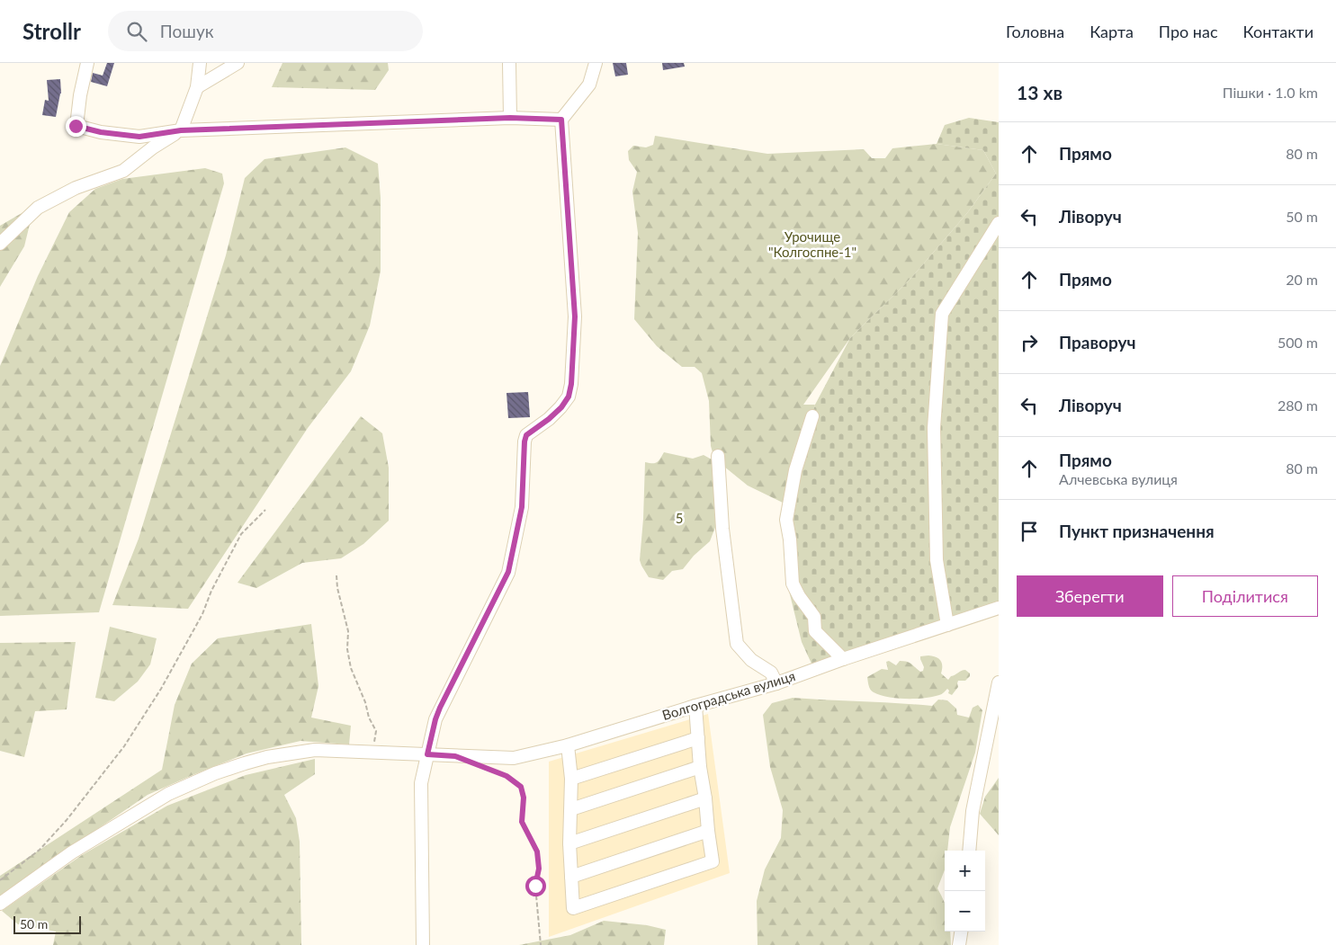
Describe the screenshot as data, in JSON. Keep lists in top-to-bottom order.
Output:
{
  "streets": {
    "street": ["Волгоградська вулиця"]
  },
  "parks": ["Урочище \"Колгоспне-1\"", "5"],
  "scale_bar": "50 m",
  "page": {
    "header": "Strollr",
    "search": "Пошук",
    "nav": [
      "Головна",
      "Карта",
      "Про нас",
      "Контакти"
    ],
    "heading": ["13 хв", "Пішки · 1.0 km"],
    "list": [
      ["Прямо", "80 m"],
      ["Ліворуч", "50 m"],
      ["Прямо", "20 m"],
      ["Праворуч", "500 m"],
      ["Ліворуч", "280 m"],
      ["Прямо", "Алчевська вулиця", "80 m"],
      "Пункт призначення"
    ],
    "buttons": ["Зберегти", "Поділитися"],
    "map_buttons": ["+", "−"],
    "scale": "50 m"
  }
}
